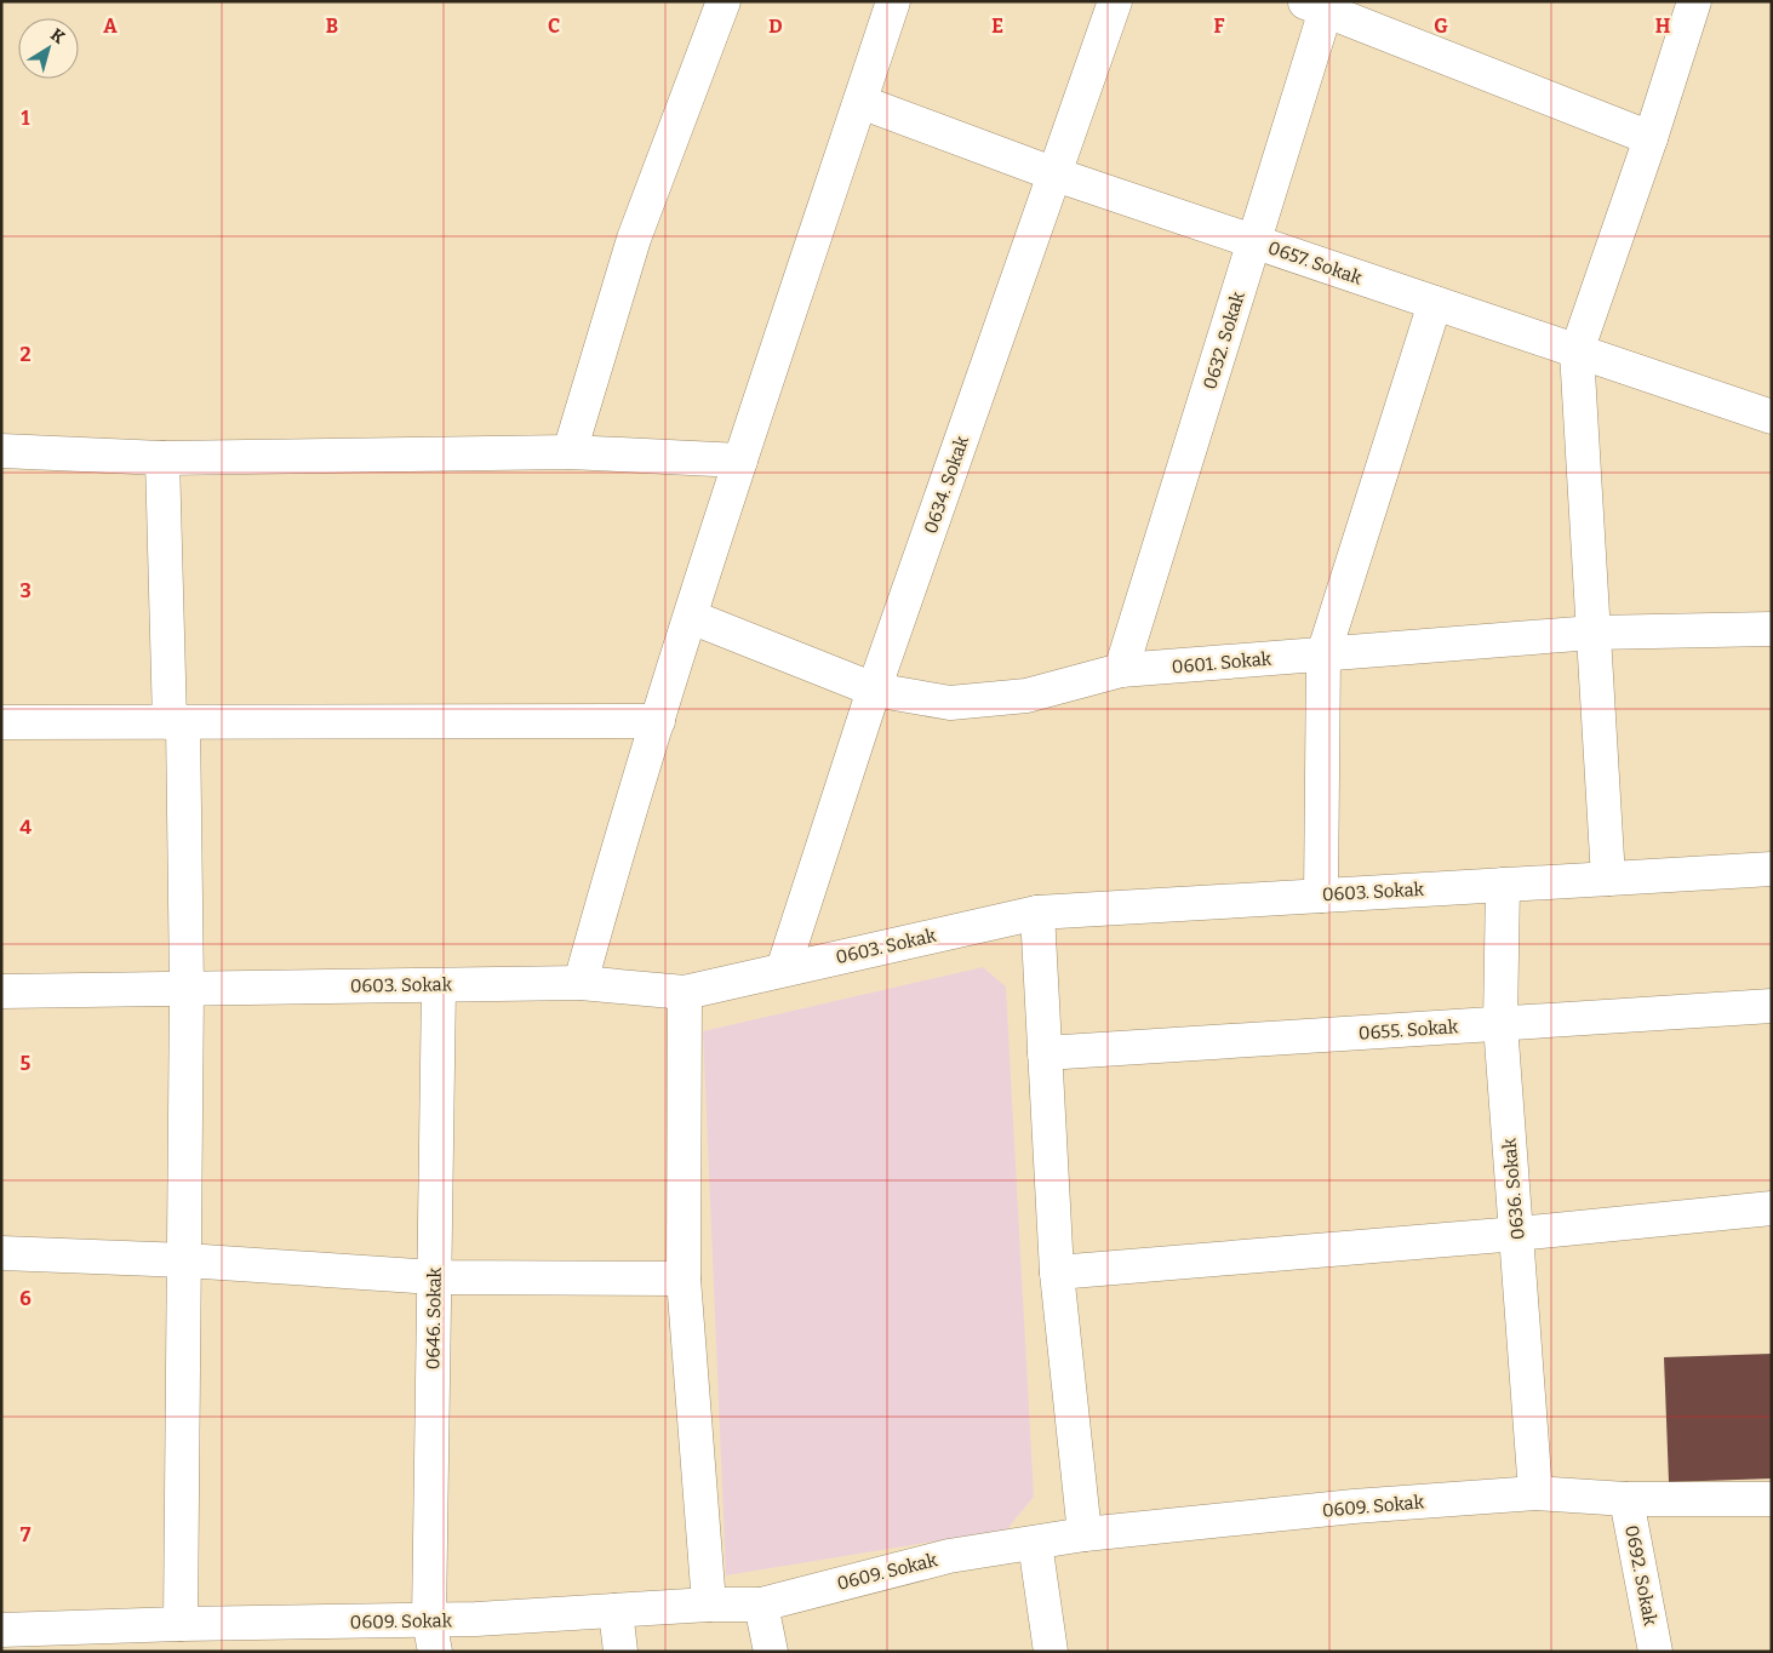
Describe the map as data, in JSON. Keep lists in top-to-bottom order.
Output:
{
  "streets": {
    "street": [
      "0657. Sokak",
      "0632. Sokak",
      "0634. Sokak",
      "0601. Sokak",
      "0603. Sokak",
      "0655. Sokak",
      "0636. Sokak",
      "0646. Sokak",
      "0609. Sokak",
      "0692. Sokak"
    ]
  },
  "crossings": [
    ["0657. Sokak", "0632. Sokak"],
    ["0657. Sokak", "0634. Sokak"],
    ["0632. Sokak", "0601. Sokak"],
    ["0634. Sokak", "0601. Sokak"],
    ["0634. Sokak", "0603. Sokak"],
    ["0603. Sokak", "0636. Sokak"],
    ["0603. Sokak", "0646. Sokak"],
    ["0655. Sokak", "0636. Sokak"],
    ["0636. Sokak", "0609. Sokak"],
    ["0646. Sokak", "0609. Sokak"],
    ["0609. Sokak", "0692. Sokak"]
  ],
  "north": "top right",
  "grid": {
    "columns": [
      "A",
      "B",
      "C",
      "D",
      "E",
      "F",
      "G",
      "H"
    ],
    "rows": [
      "1",
      "2",
      "3",
      "4",
      "5",
      "6",
      "7"
    ]
  }
}
